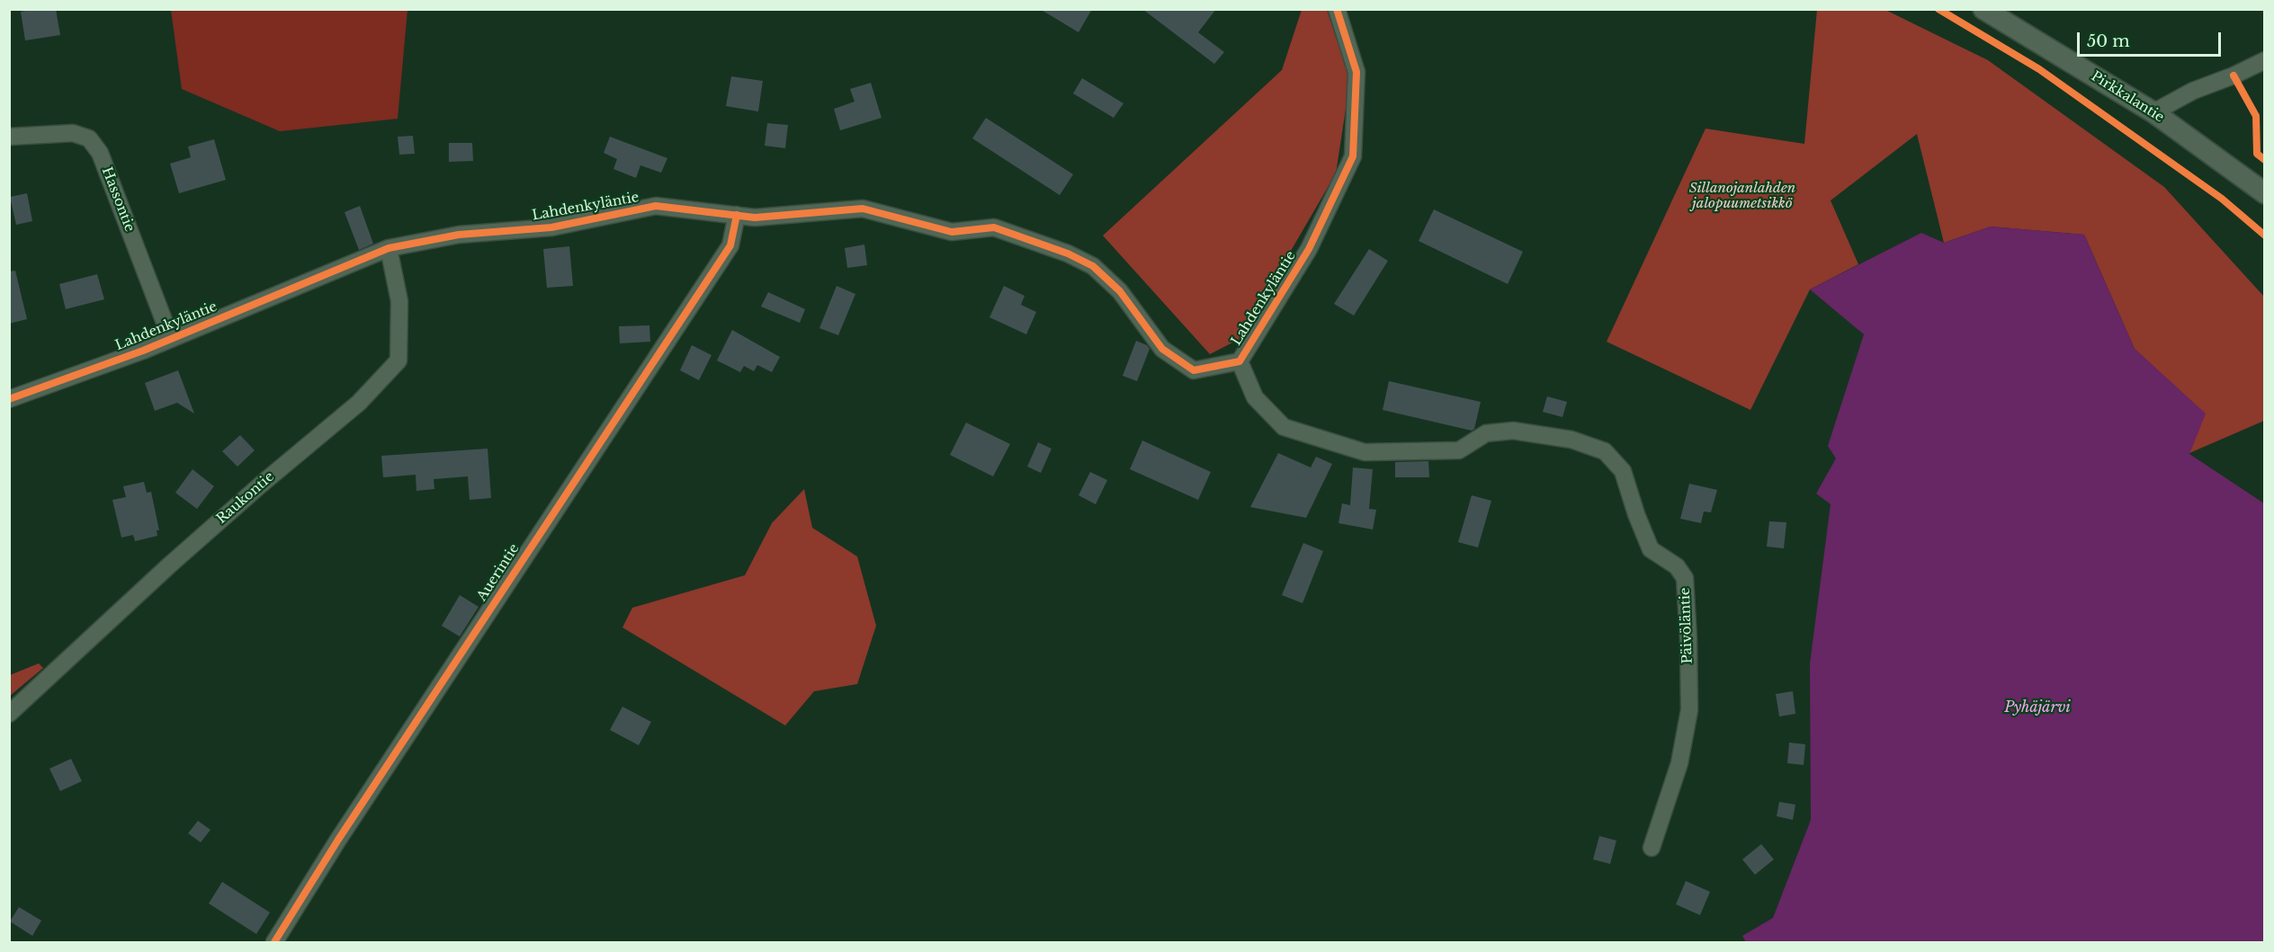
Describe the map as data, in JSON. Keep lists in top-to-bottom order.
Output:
{
  "streets": {
    "street": [
      "Pirkkalantie",
      "Hassontie",
      "Lahdenkyläntie",
      "Raukontie",
      "Auerintie",
      "Päivöläntie"
    ]
  },
  "crossings": [
    ["Hassontie", "Lahdenkyläntie"],
    ["Lahdenkyläntie", "Raukontie"],
    ["Lahdenkyläntie", "Auerintie"],
    ["Lahdenkyläntie", "Päivöläntie"]
  ],
  "water": ["Pyhäjärvi"],
  "parks": ["Sillanojanlahden jalopuumetsikkö"],
  "scale_bar": "50 m"
}
